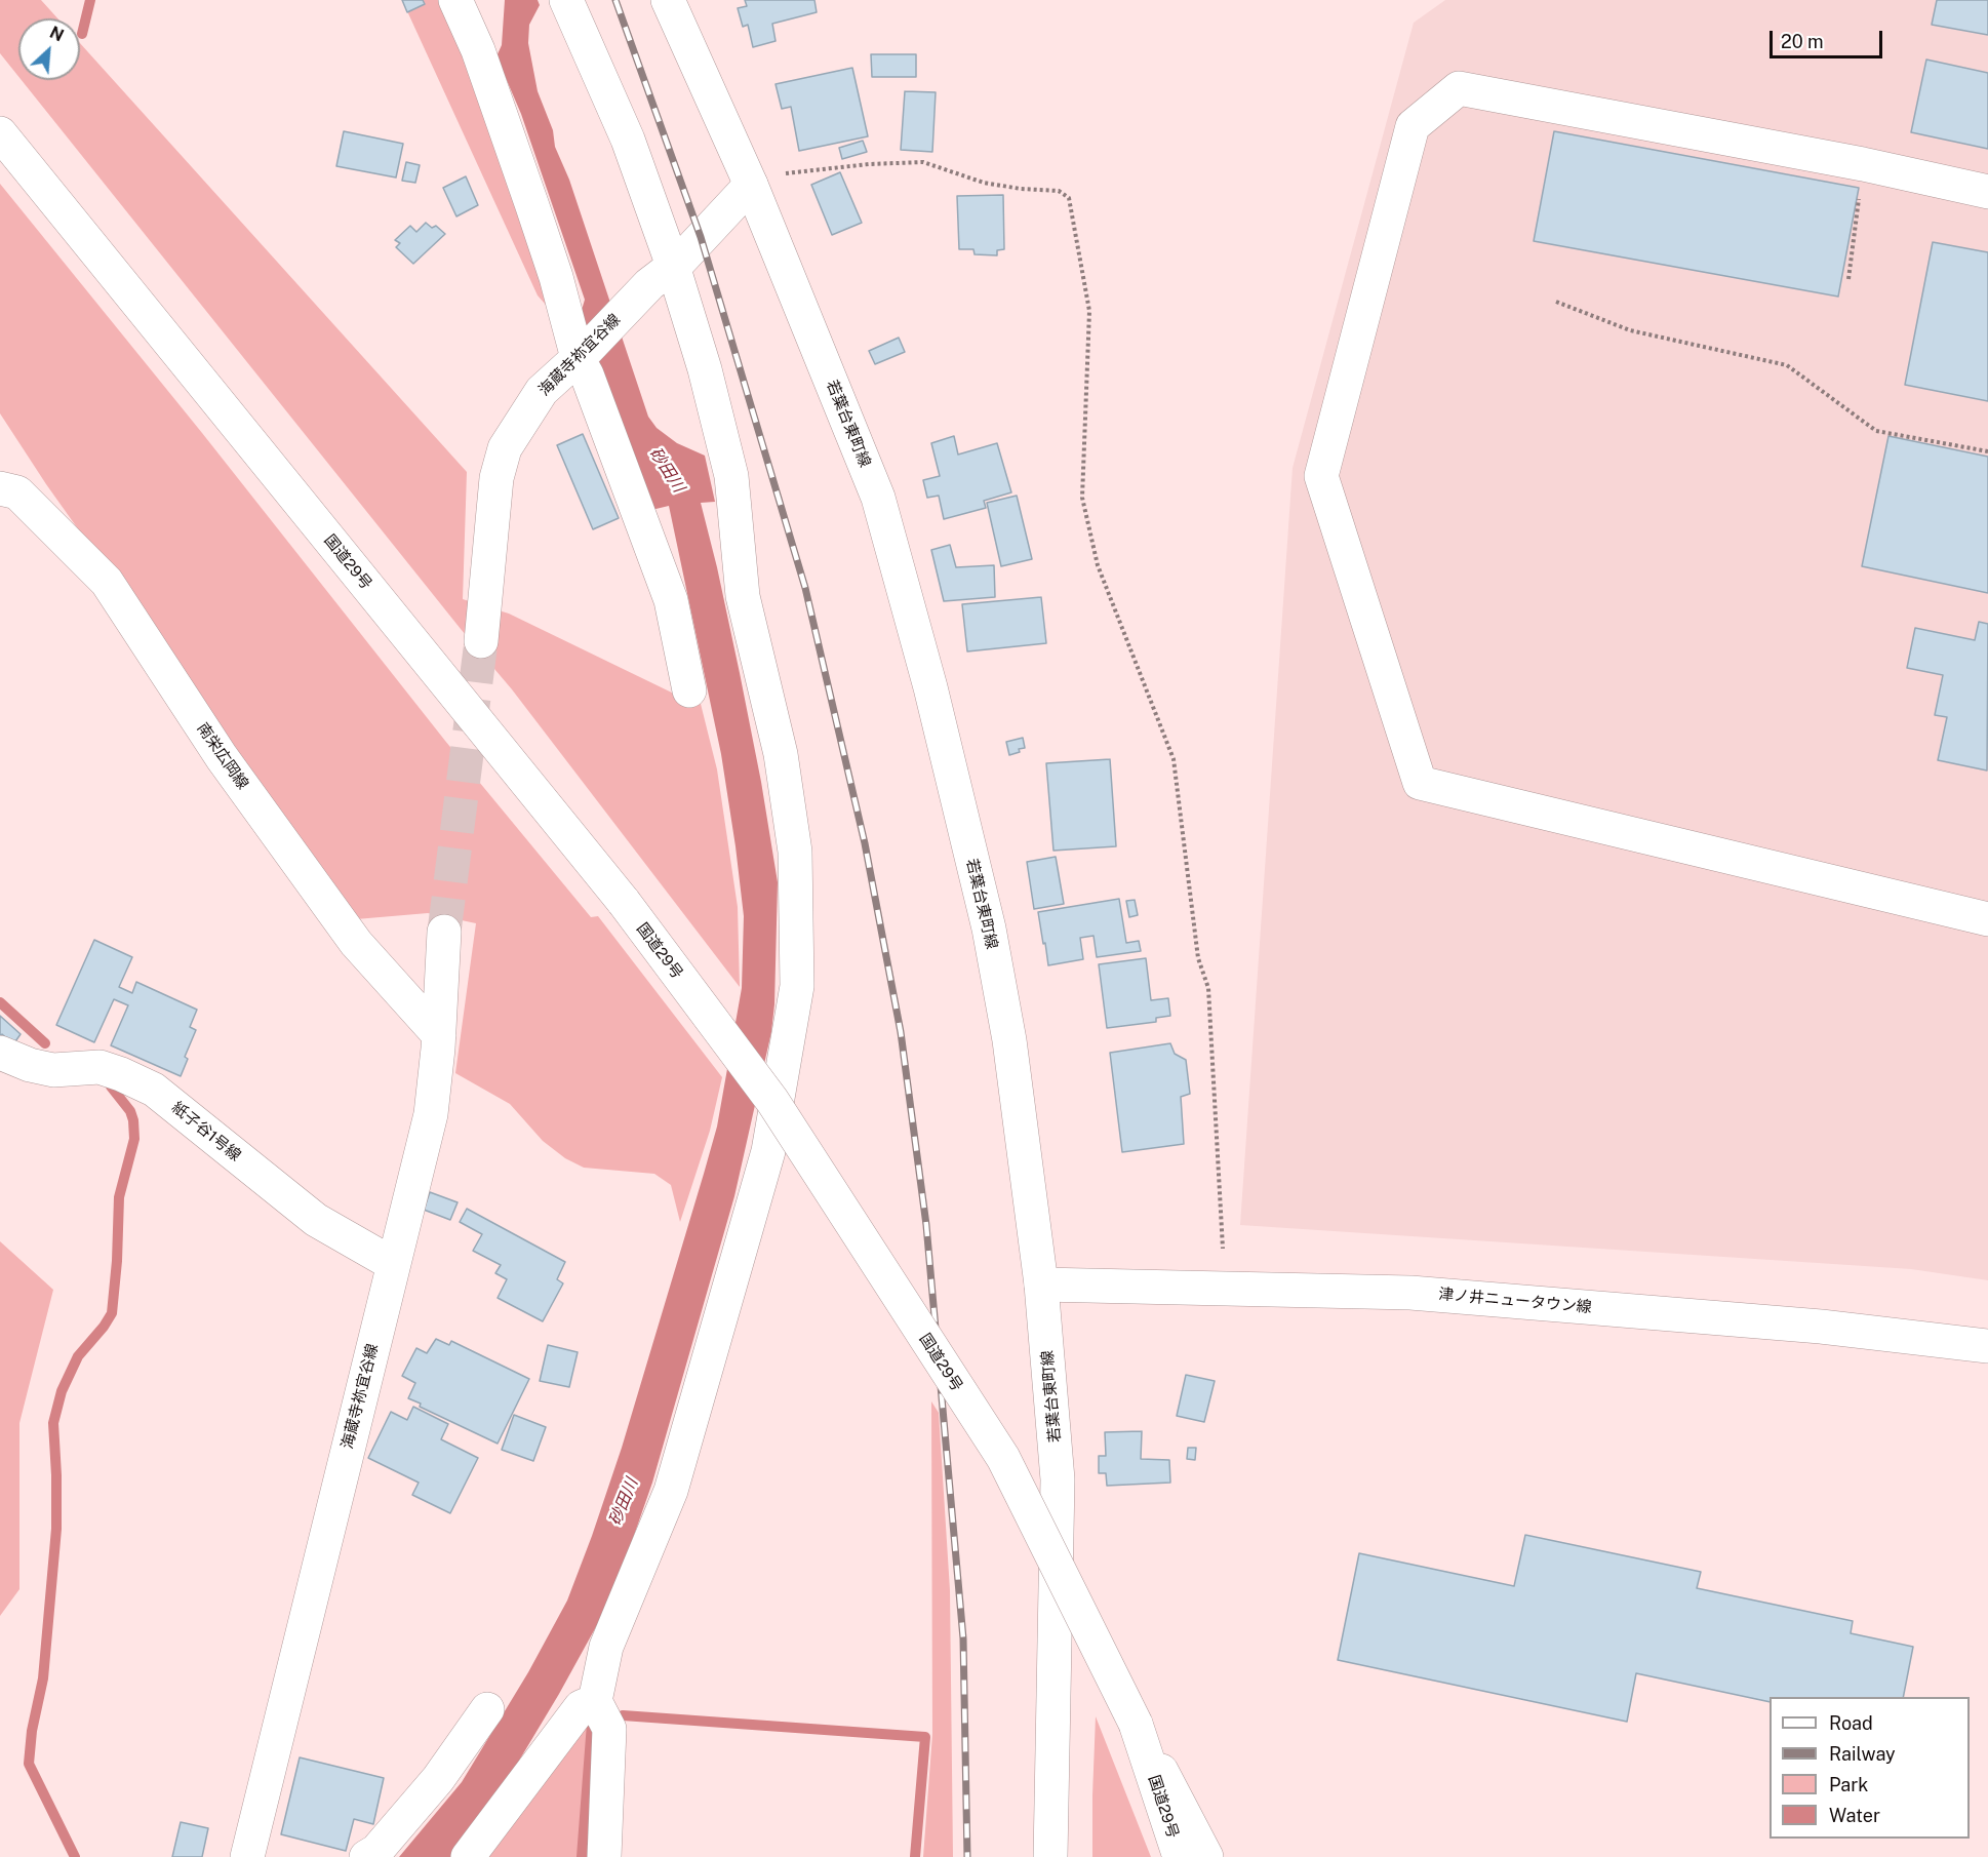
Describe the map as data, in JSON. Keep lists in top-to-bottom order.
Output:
{
  "streets": {
    "main road": [
      "海蔵寺祢宜谷線",
      "若葉台東町線",
      "国道29号",
      "南栄広岡線",
      "紙子谷1号線",
      "津ノ井ニュータウン線"
    ]
  },
  "crossings": [
    ["海蔵寺祢宜谷線", "若葉台東町線"],
    ["海蔵寺祢宜谷線", "南栄広岡線"],
    ["海蔵寺祢宜谷線", "紙子谷1号線"],
    ["若葉台東町線", "津ノ井ニュータウン線"]
  ],
  "water": ["砂田川"],
  "legend": [
    "Road",
    "Railway",
    "Park",
    "Water"
  ],
  "scale_bar": "20 m",
  "north": "top right"
}
